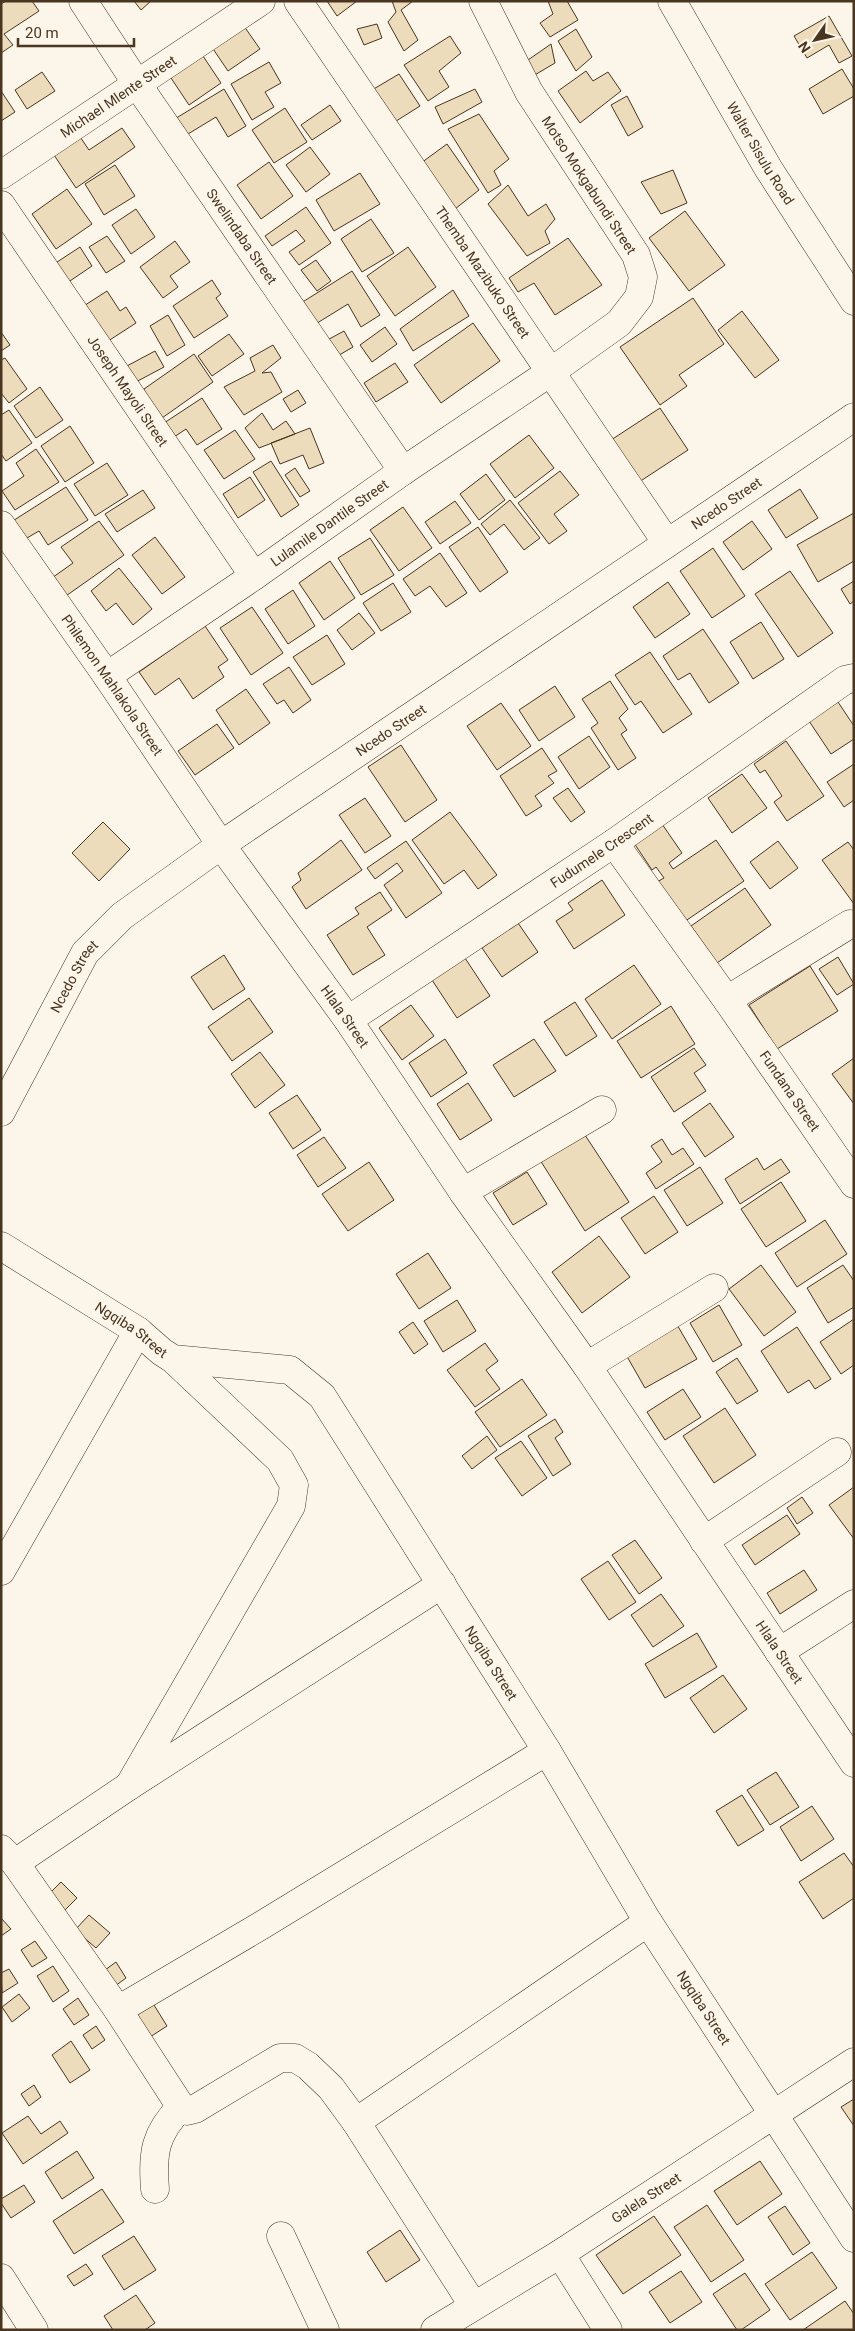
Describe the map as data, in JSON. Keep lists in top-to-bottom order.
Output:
{
  "streets": {
    "street": [
      "Michael Mlente Street",
      "Walter Sisulu Road",
      "Motso Mokgabundi Street",
      "Swelindaba Street",
      "Themba Mazibuko Street",
      "Joseph Mayoli Street",
      "Ncedo Street",
      "Lulamile Dantile Street",
      "Philemon Mahlakola Street",
      "Fudumele Crescent",
      "Hlala Street",
      "Fundana Street",
      "Ngqiba Street",
      "Galela Street"
    ]
  },
  "crossings": [
    ["Michael Mlente Street", "Swelindaba Street"],
    ["Motso Mokgabundi Street", "Themba Mazibuko Street"],
    ["Motso Mokgabundi Street", "Lulamile Dantile Street"],
    ["Swelindaba Street", "Lulamile Dantile Street"],
    ["Themba Mazibuko Street", "Ncedo Street"],
    ["Themba Mazibuko Street", "Lulamile Dantile Street"],
    ["Joseph Mayoli Street", "Lulamile Dantile Street"],
    ["Ncedo Street", "Philemon Mahlakola Street"],
    ["Ncedo Street", "Hlala Street"],
    ["Lulamile Dantile Street", "Philemon Mahlakola Street"],
    ["Philemon Mahlakola Street", "Hlala Street"],
    ["Fudumele Crescent", "Hlala Street"],
    ["Fudumele Crescent", "Fundana Street"],
    ["Ngqiba Street", "Galela Street"]
  ],
  "scale_bar": "20 m",
  "north": "bottom left"
}
